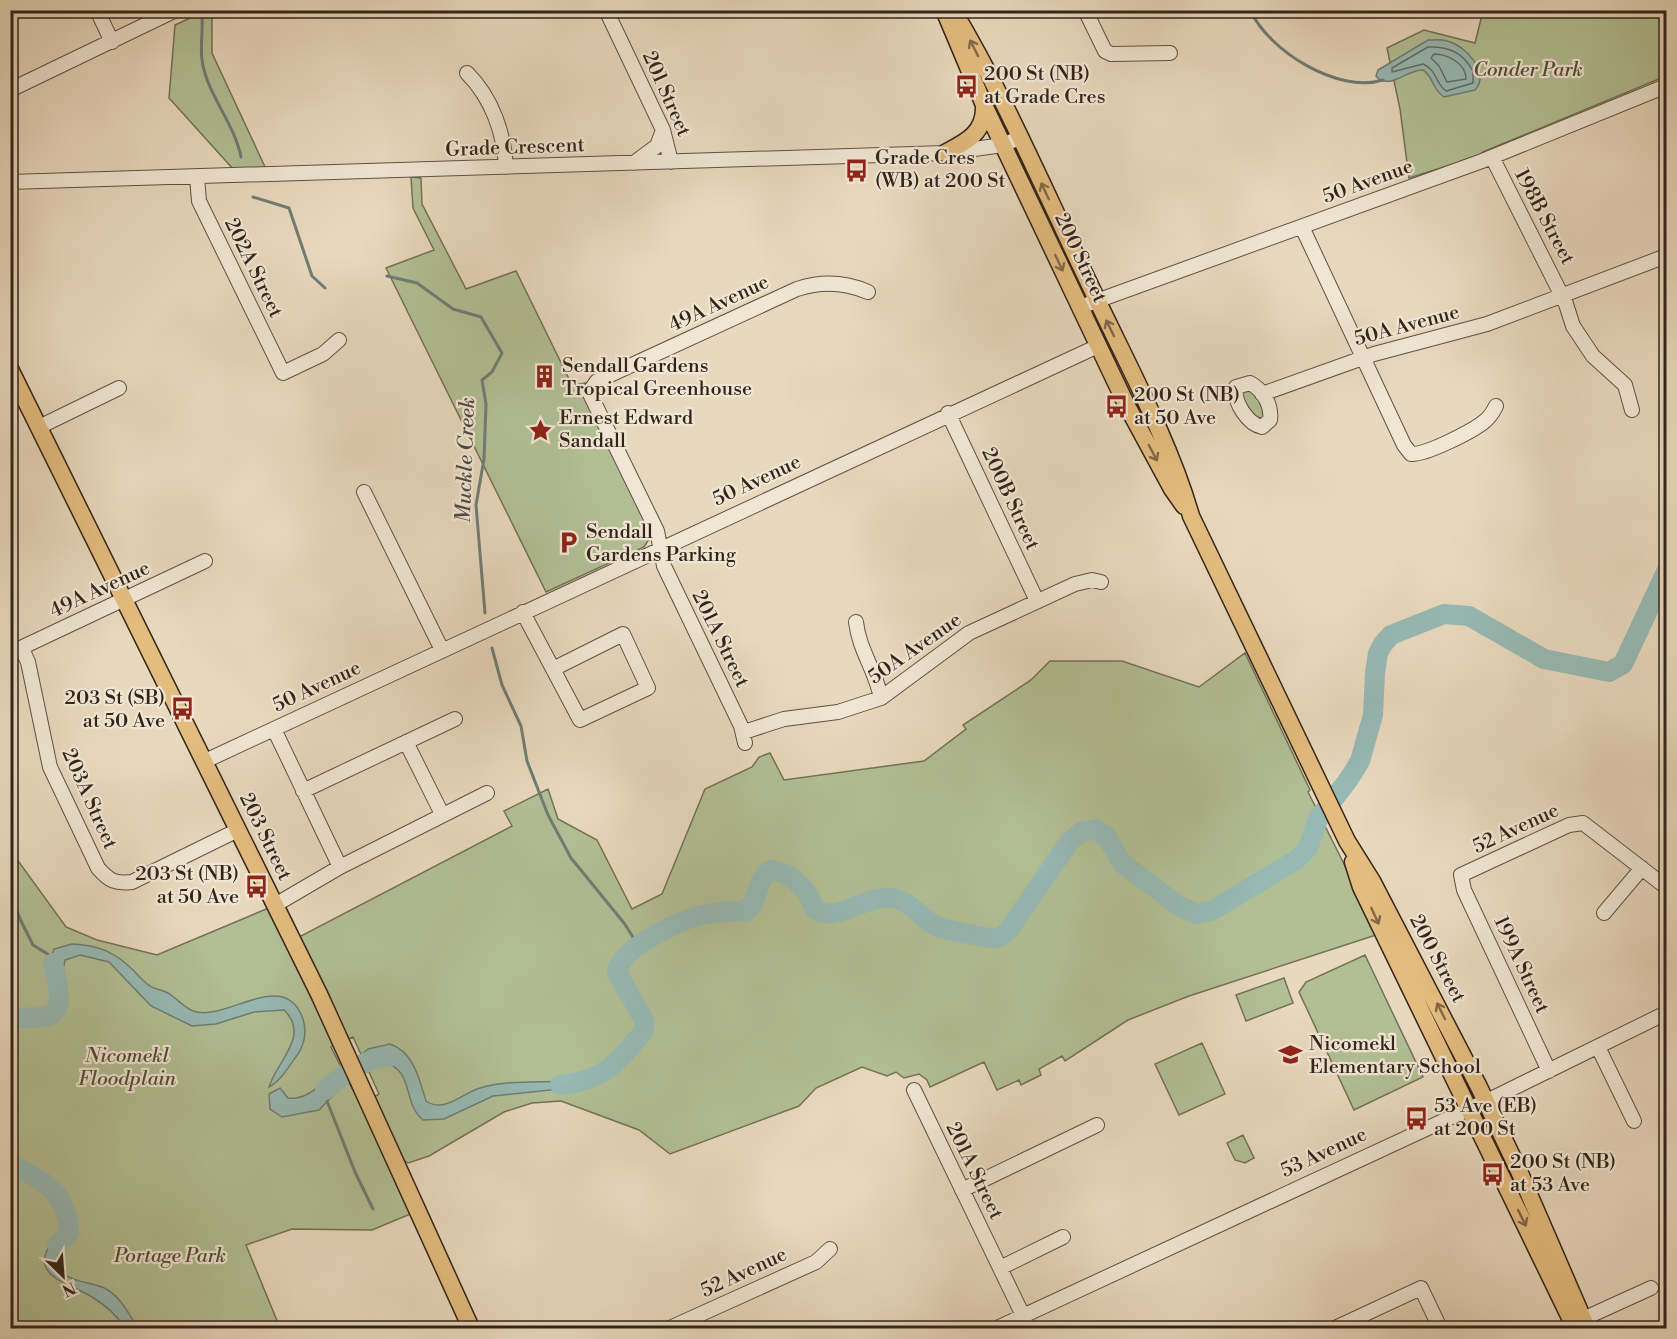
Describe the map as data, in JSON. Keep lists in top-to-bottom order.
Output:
{
  "streets": {
    "main road": ["200 Street", "203 Street"],
    "street": [
      "201 Street",
      "Grade Crescent",
      "50 Avenue",
      "198B Street",
      "202A Street",
      "49A Avenue",
      "50A Avenue",
      "200B Street",
      "201A Street",
      "203A Street",
      "52 Avenue",
      "199A Street",
      "53 Avenue"
    ]
  },
  "crossings": [
    ["201 Street", "Grade Crescent"],
    ["Grade Crescent", "200 Street"],
    ["Grade Crescent", "202A Street"],
    ["50 Avenue", "198B Street"],
    ["50 Avenue", "200 Street"],
    ["50 Avenue", "200B Street"],
    ["50 Avenue", "201A Street"],
    ["50 Avenue", "203 Street"],
    ["198B Street", "50A Avenue"],
    ["200 Street", "53 Avenue"],
    ["49A Avenue", "201A Street"],
    ["49A Avenue", "203A Street"],
    ["49A Avenue", "203 Street"],
    ["50A Avenue", "200B Street"],
    ["50A Avenue", "201A Street"],
    ["201A Street", "53 Avenue"],
    ["203A Street", "203 Street"],
    ["52 Avenue", "199A Street"],
    ["199A Street", "53 Avenue"]
  ],
  "water": ["Muckle Creek"],
  "parks": ["Conder Park", "Nicomekl Floodplain", "Portage Park"],
  "places": {
    "bus stop": [
      "200 St (NB) at Grade Cres",
      "Grade Cres (WB) at 200 St",
      "200 St (NB) at 50 Ave",
      "203 St (SB) at 50 Ave",
      "203 St (NB) at 50 Ave",
      "53 Ave (EB) at 200 St",
      "200 St (NB) at 53 Ave"
    ],
    "building": ["Sendall Gardens Tropical Greenhouse"],
    "place": ["Ernest Edward Sandall"],
    "parking": ["Sendall Gardens Parking"],
    "school or university": ["Nicomekl Elementary School"]
  },
  "north": "bottom right"
}
